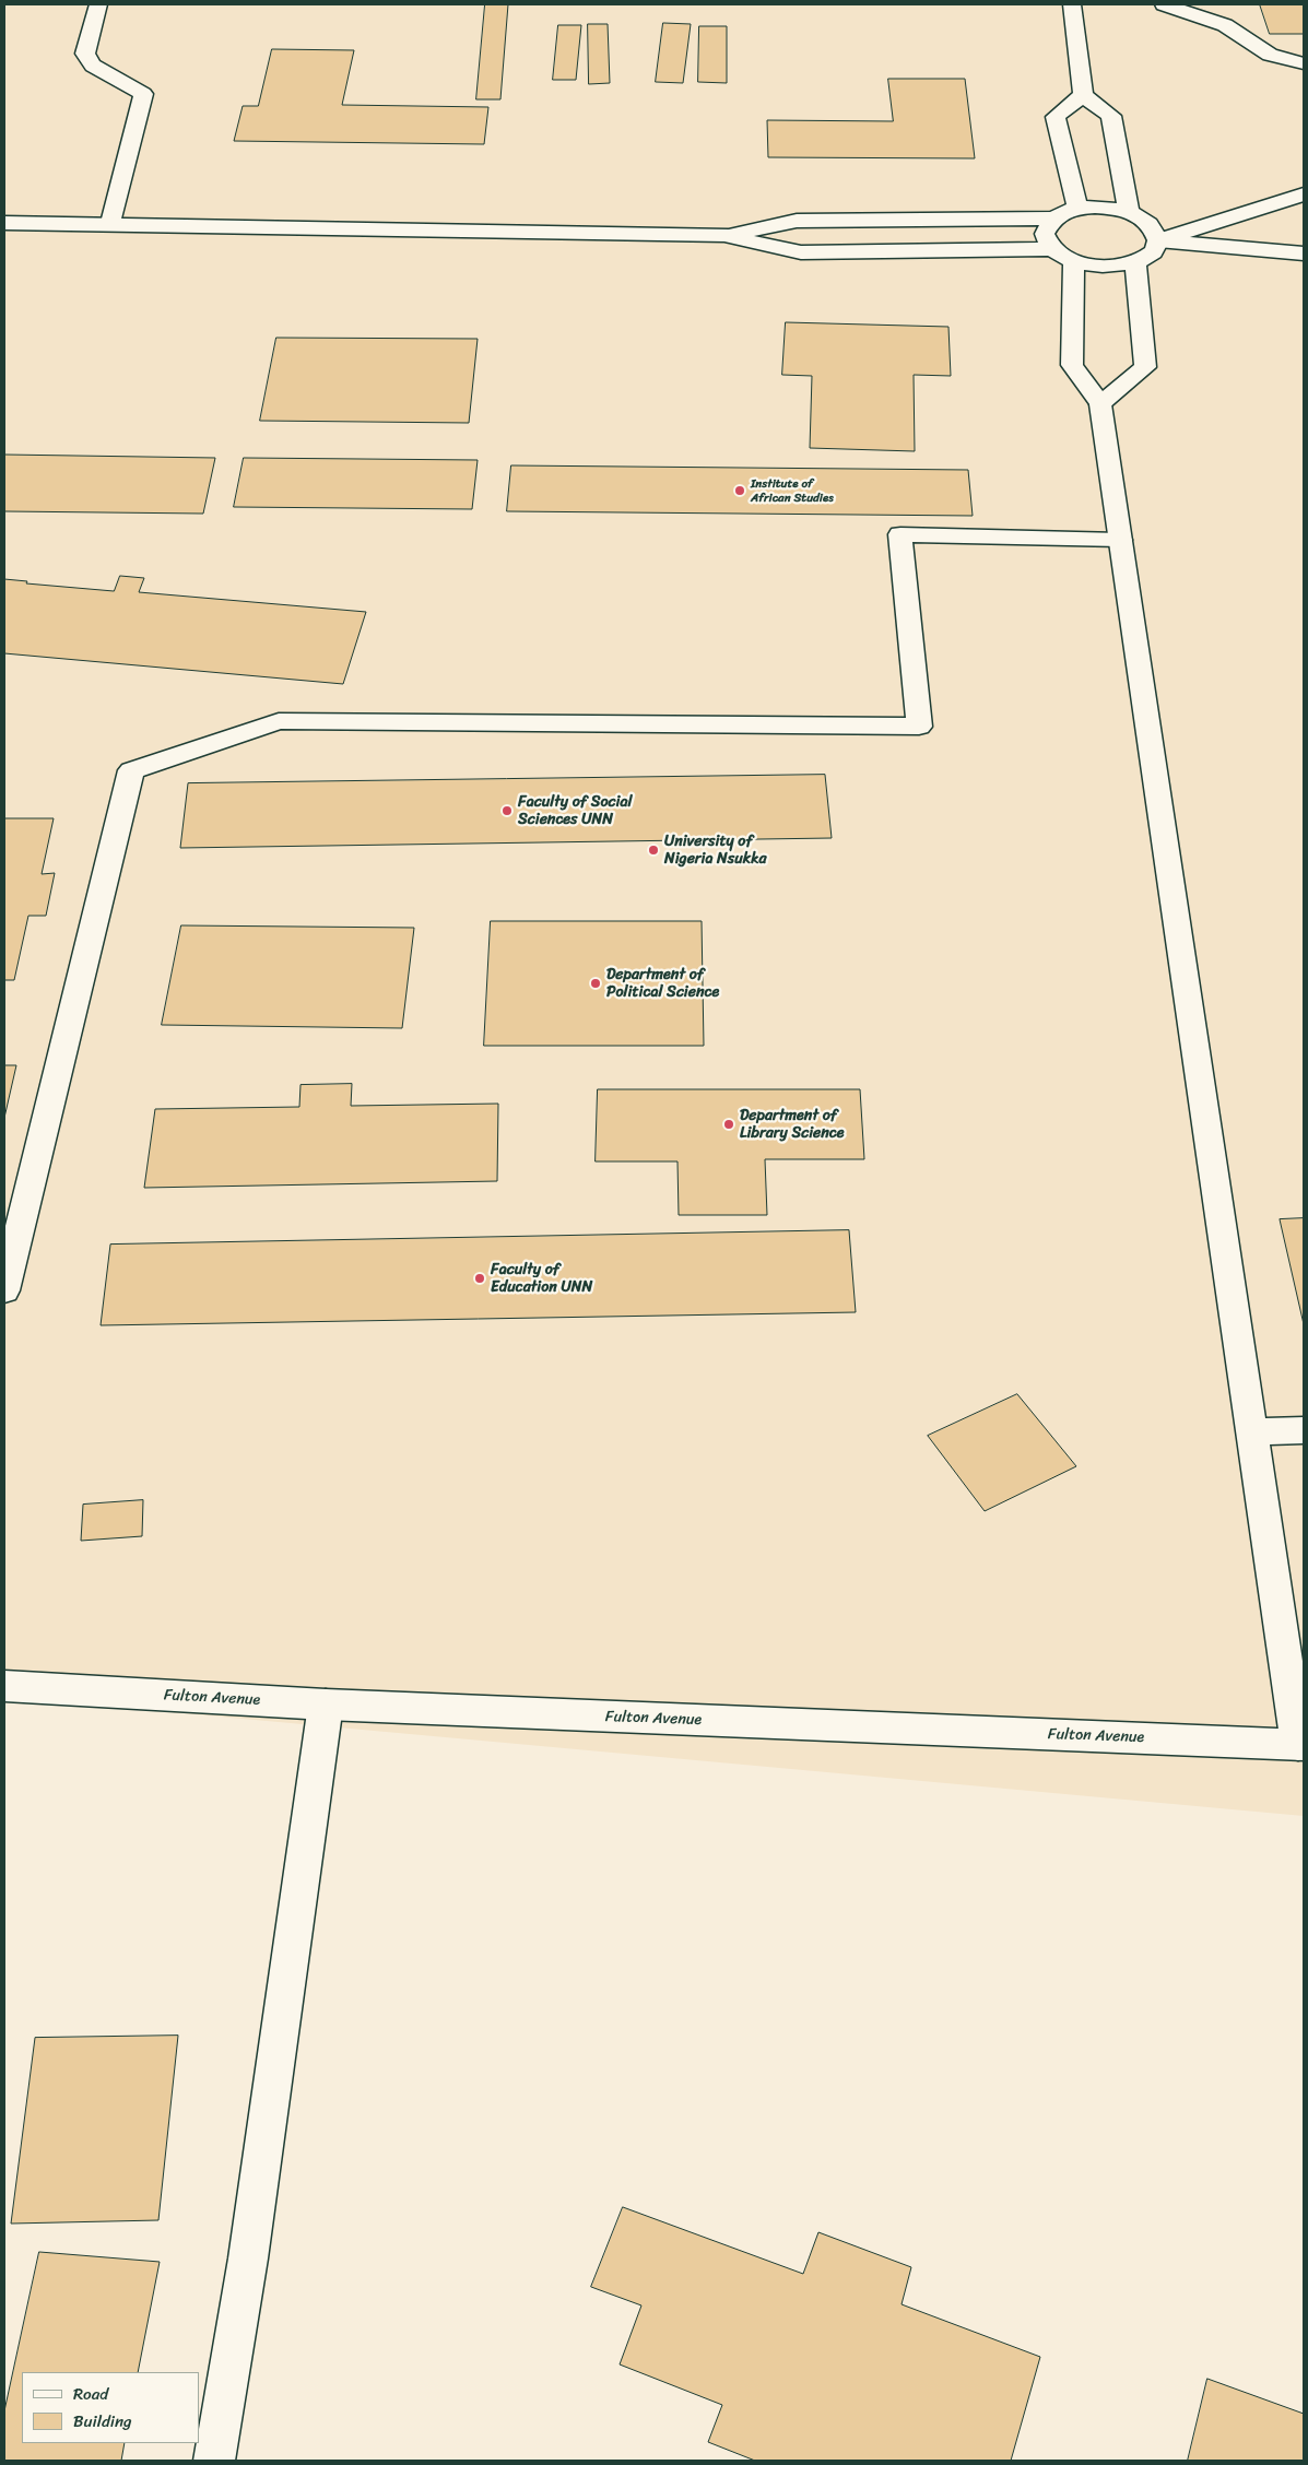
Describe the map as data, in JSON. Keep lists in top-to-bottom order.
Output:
{
  "streets": {
    "street": ["Fulton Avenue"]
  },
  "places": [
    "Institute of African Studies",
    "Faculty of Social Sciences UNN",
    "University of Nigeria Nsukka",
    "Department of Political Science",
    "Department of Library Science",
    "Faculty of Education UNN"
  ],
  "legend": ["Road", "Building"]
}
